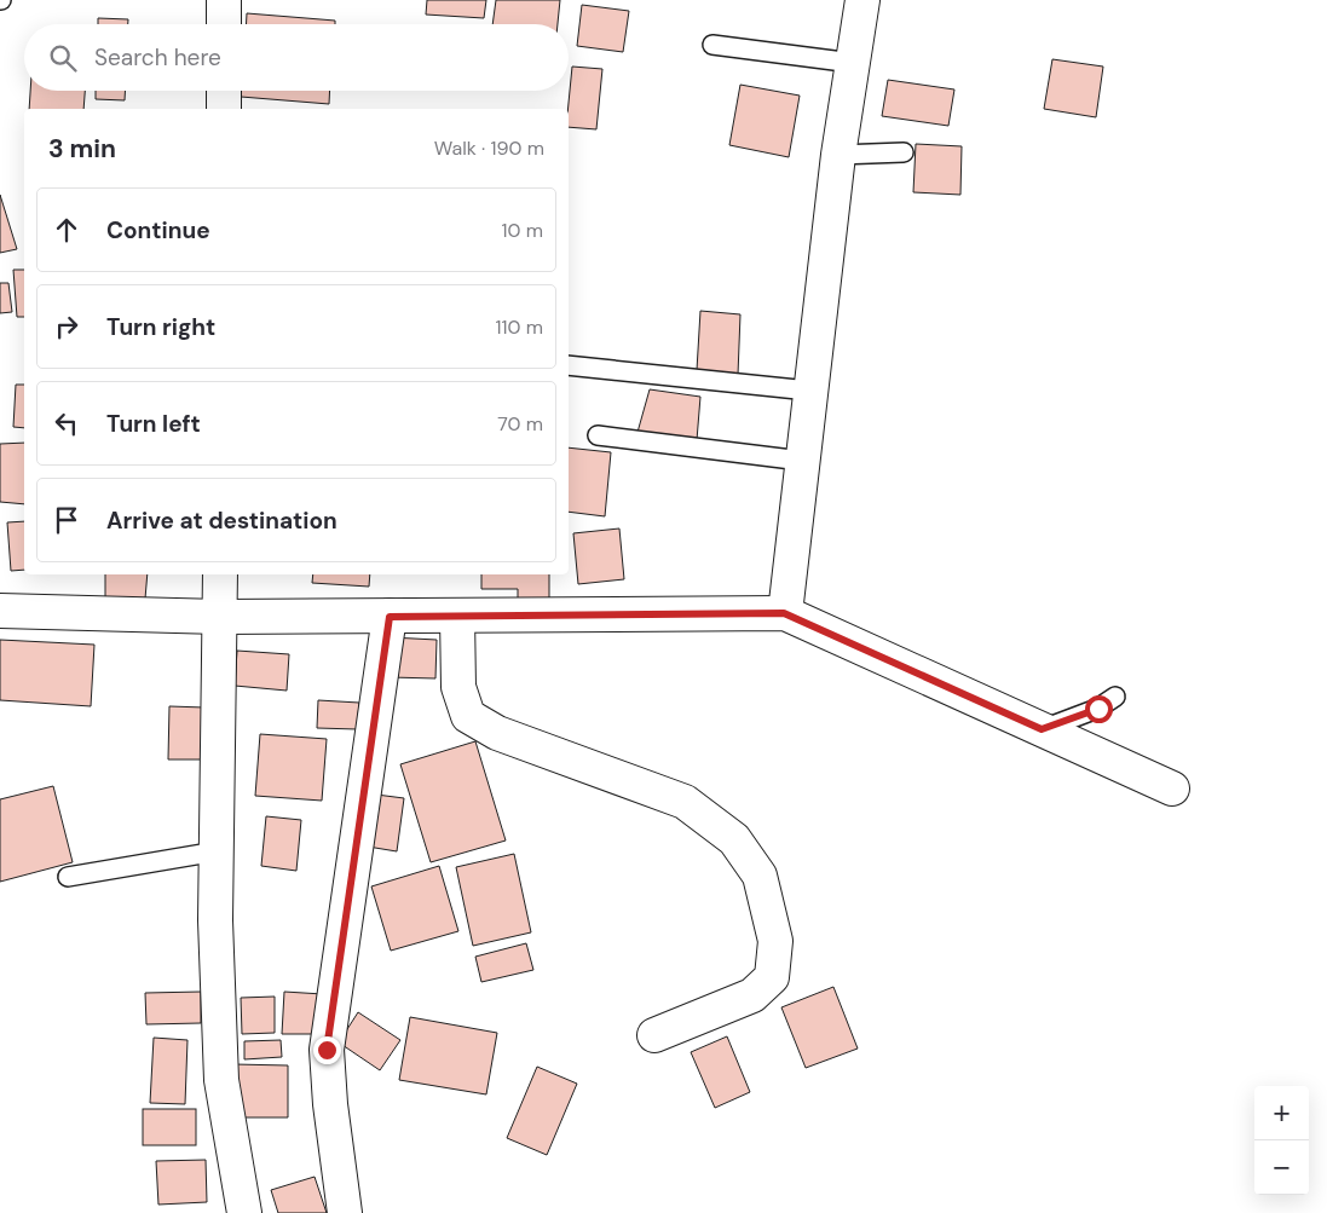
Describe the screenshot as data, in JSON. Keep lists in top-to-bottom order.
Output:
{
  "page": {
    "search": "Search here",
    "heading": ["3 min", "Walk · 190 m"],
    "list": [
      ["Continue", "10 m"],
      ["Turn right", "110 m"],
      ["Turn left", "70 m"],
      "Arrive at destination"
    ],
    "map_buttons": ["+", "−"]
  }
}
